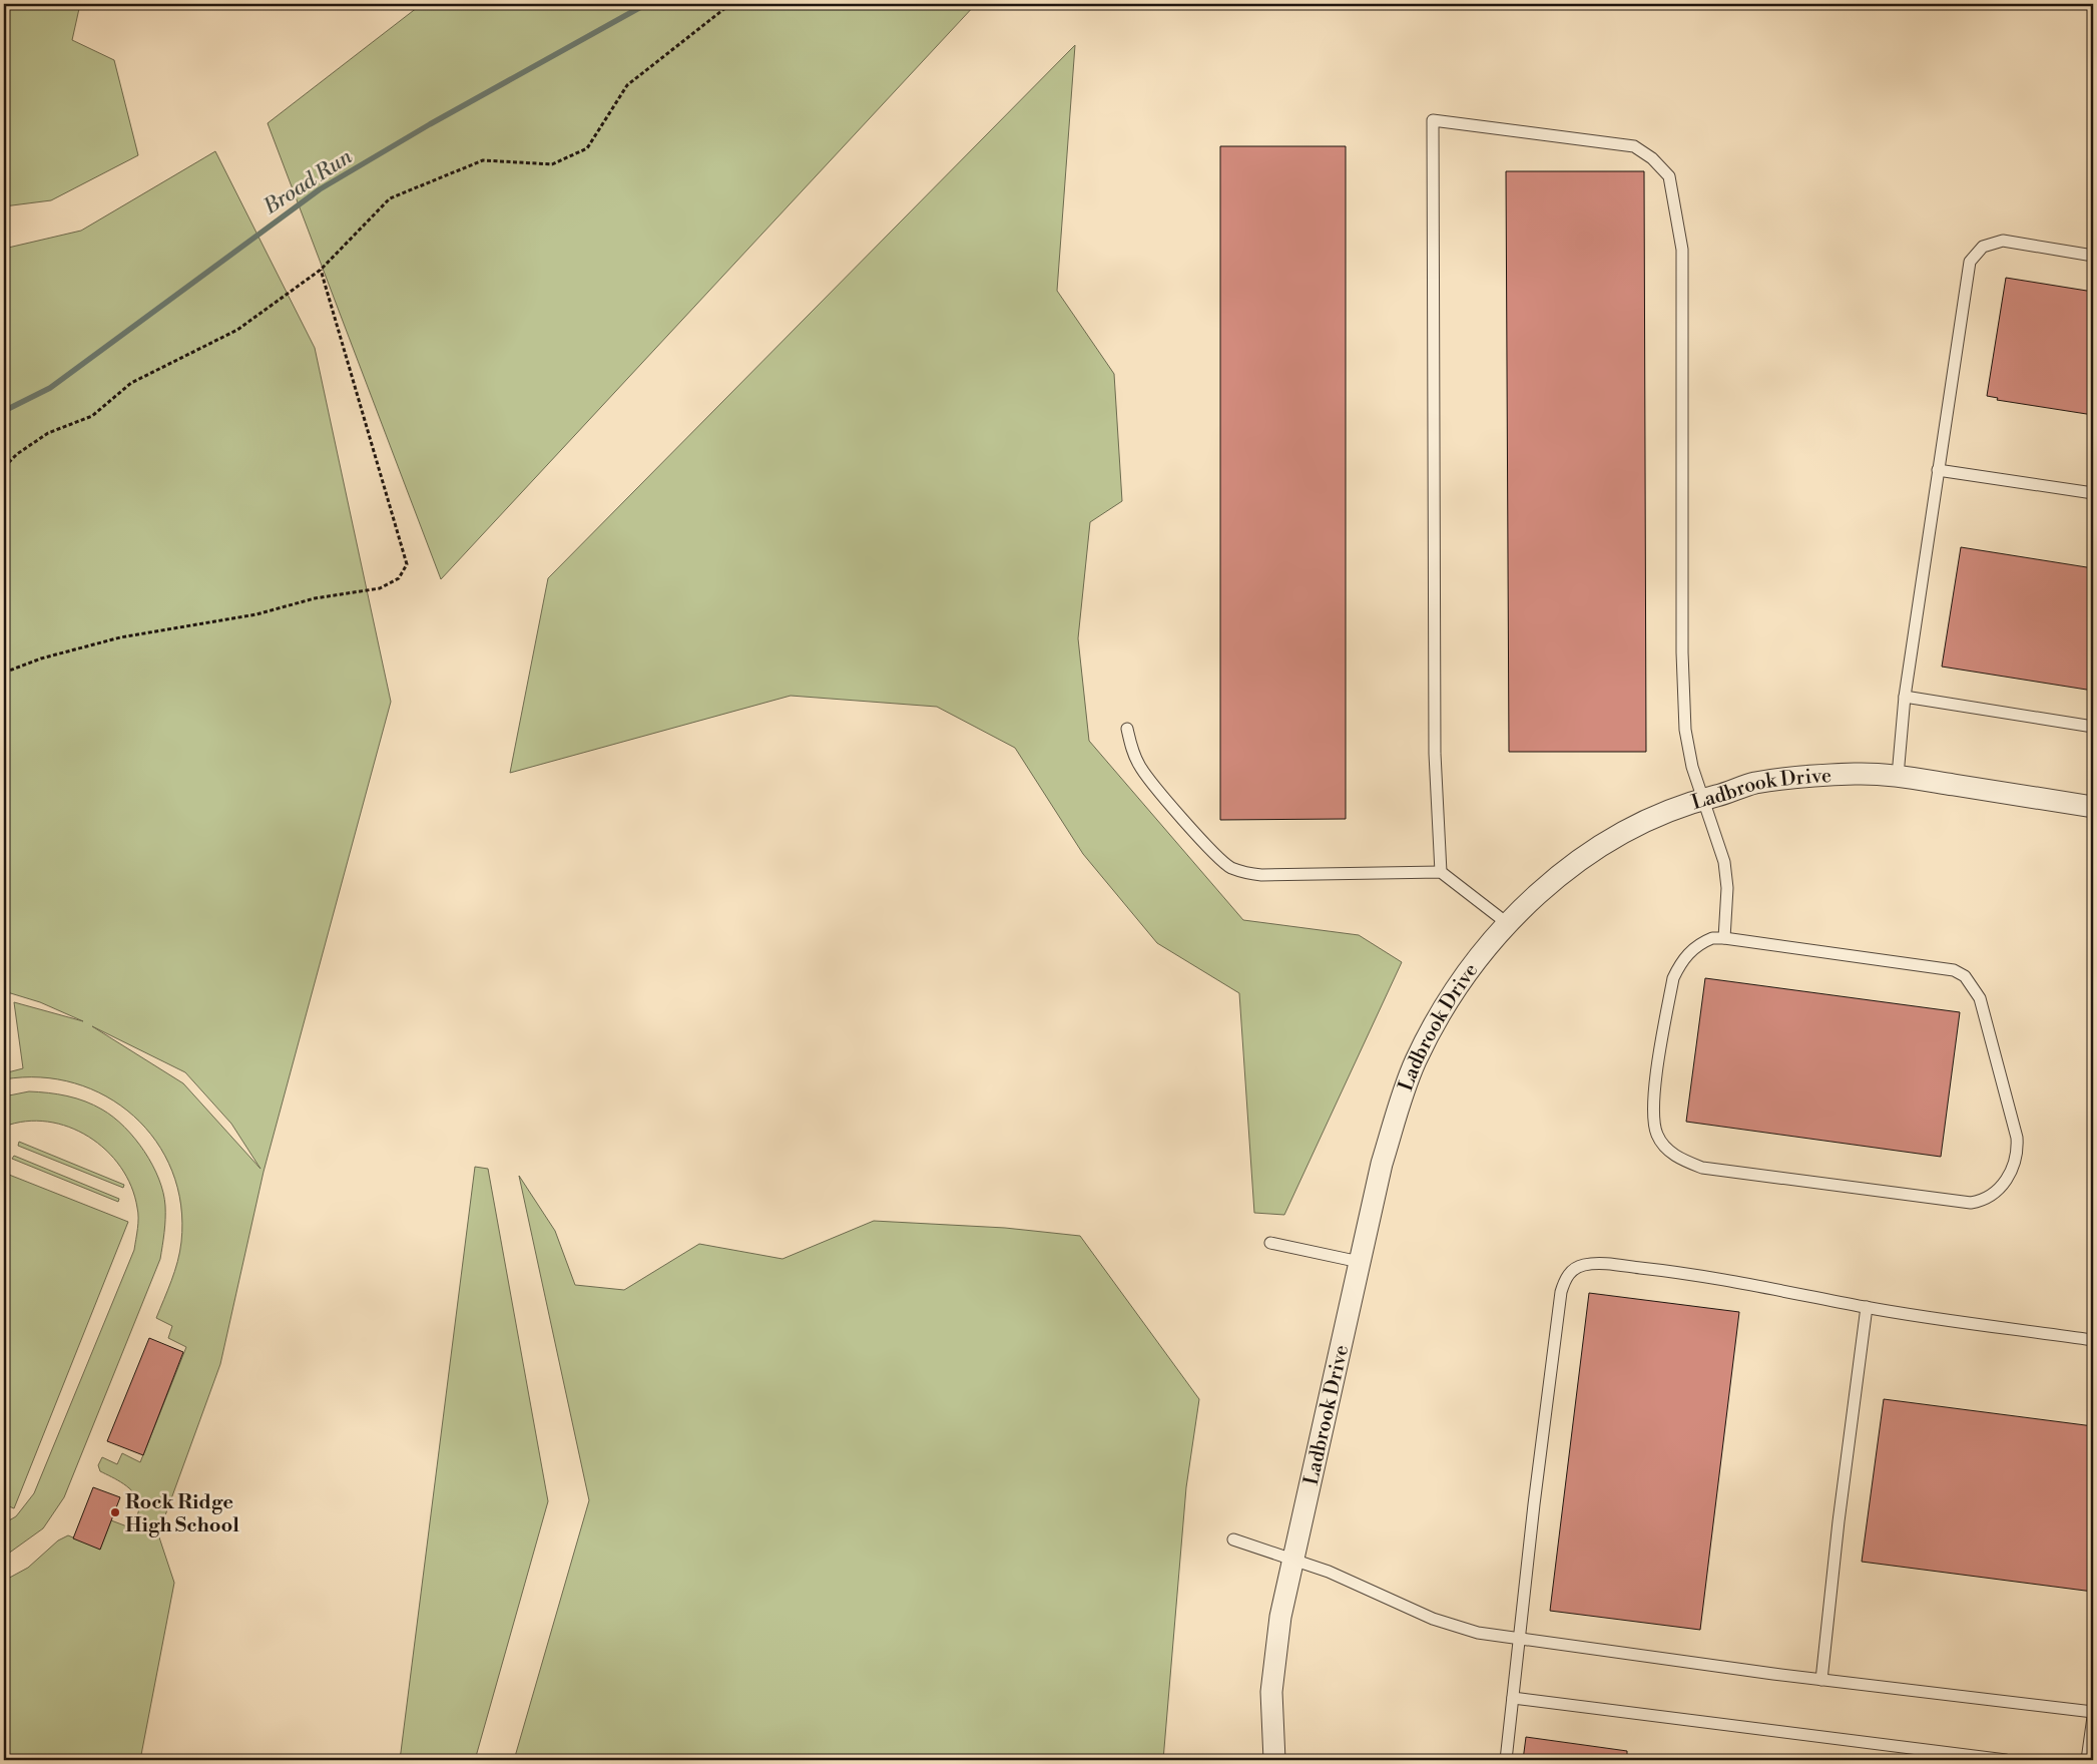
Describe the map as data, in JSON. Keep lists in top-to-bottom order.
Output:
{
  "streets": {
    "street": ["Ladbrook Drive"]
  },
  "water": ["Broad Run"],
  "places": ["Rock Ridge High School"]
}
